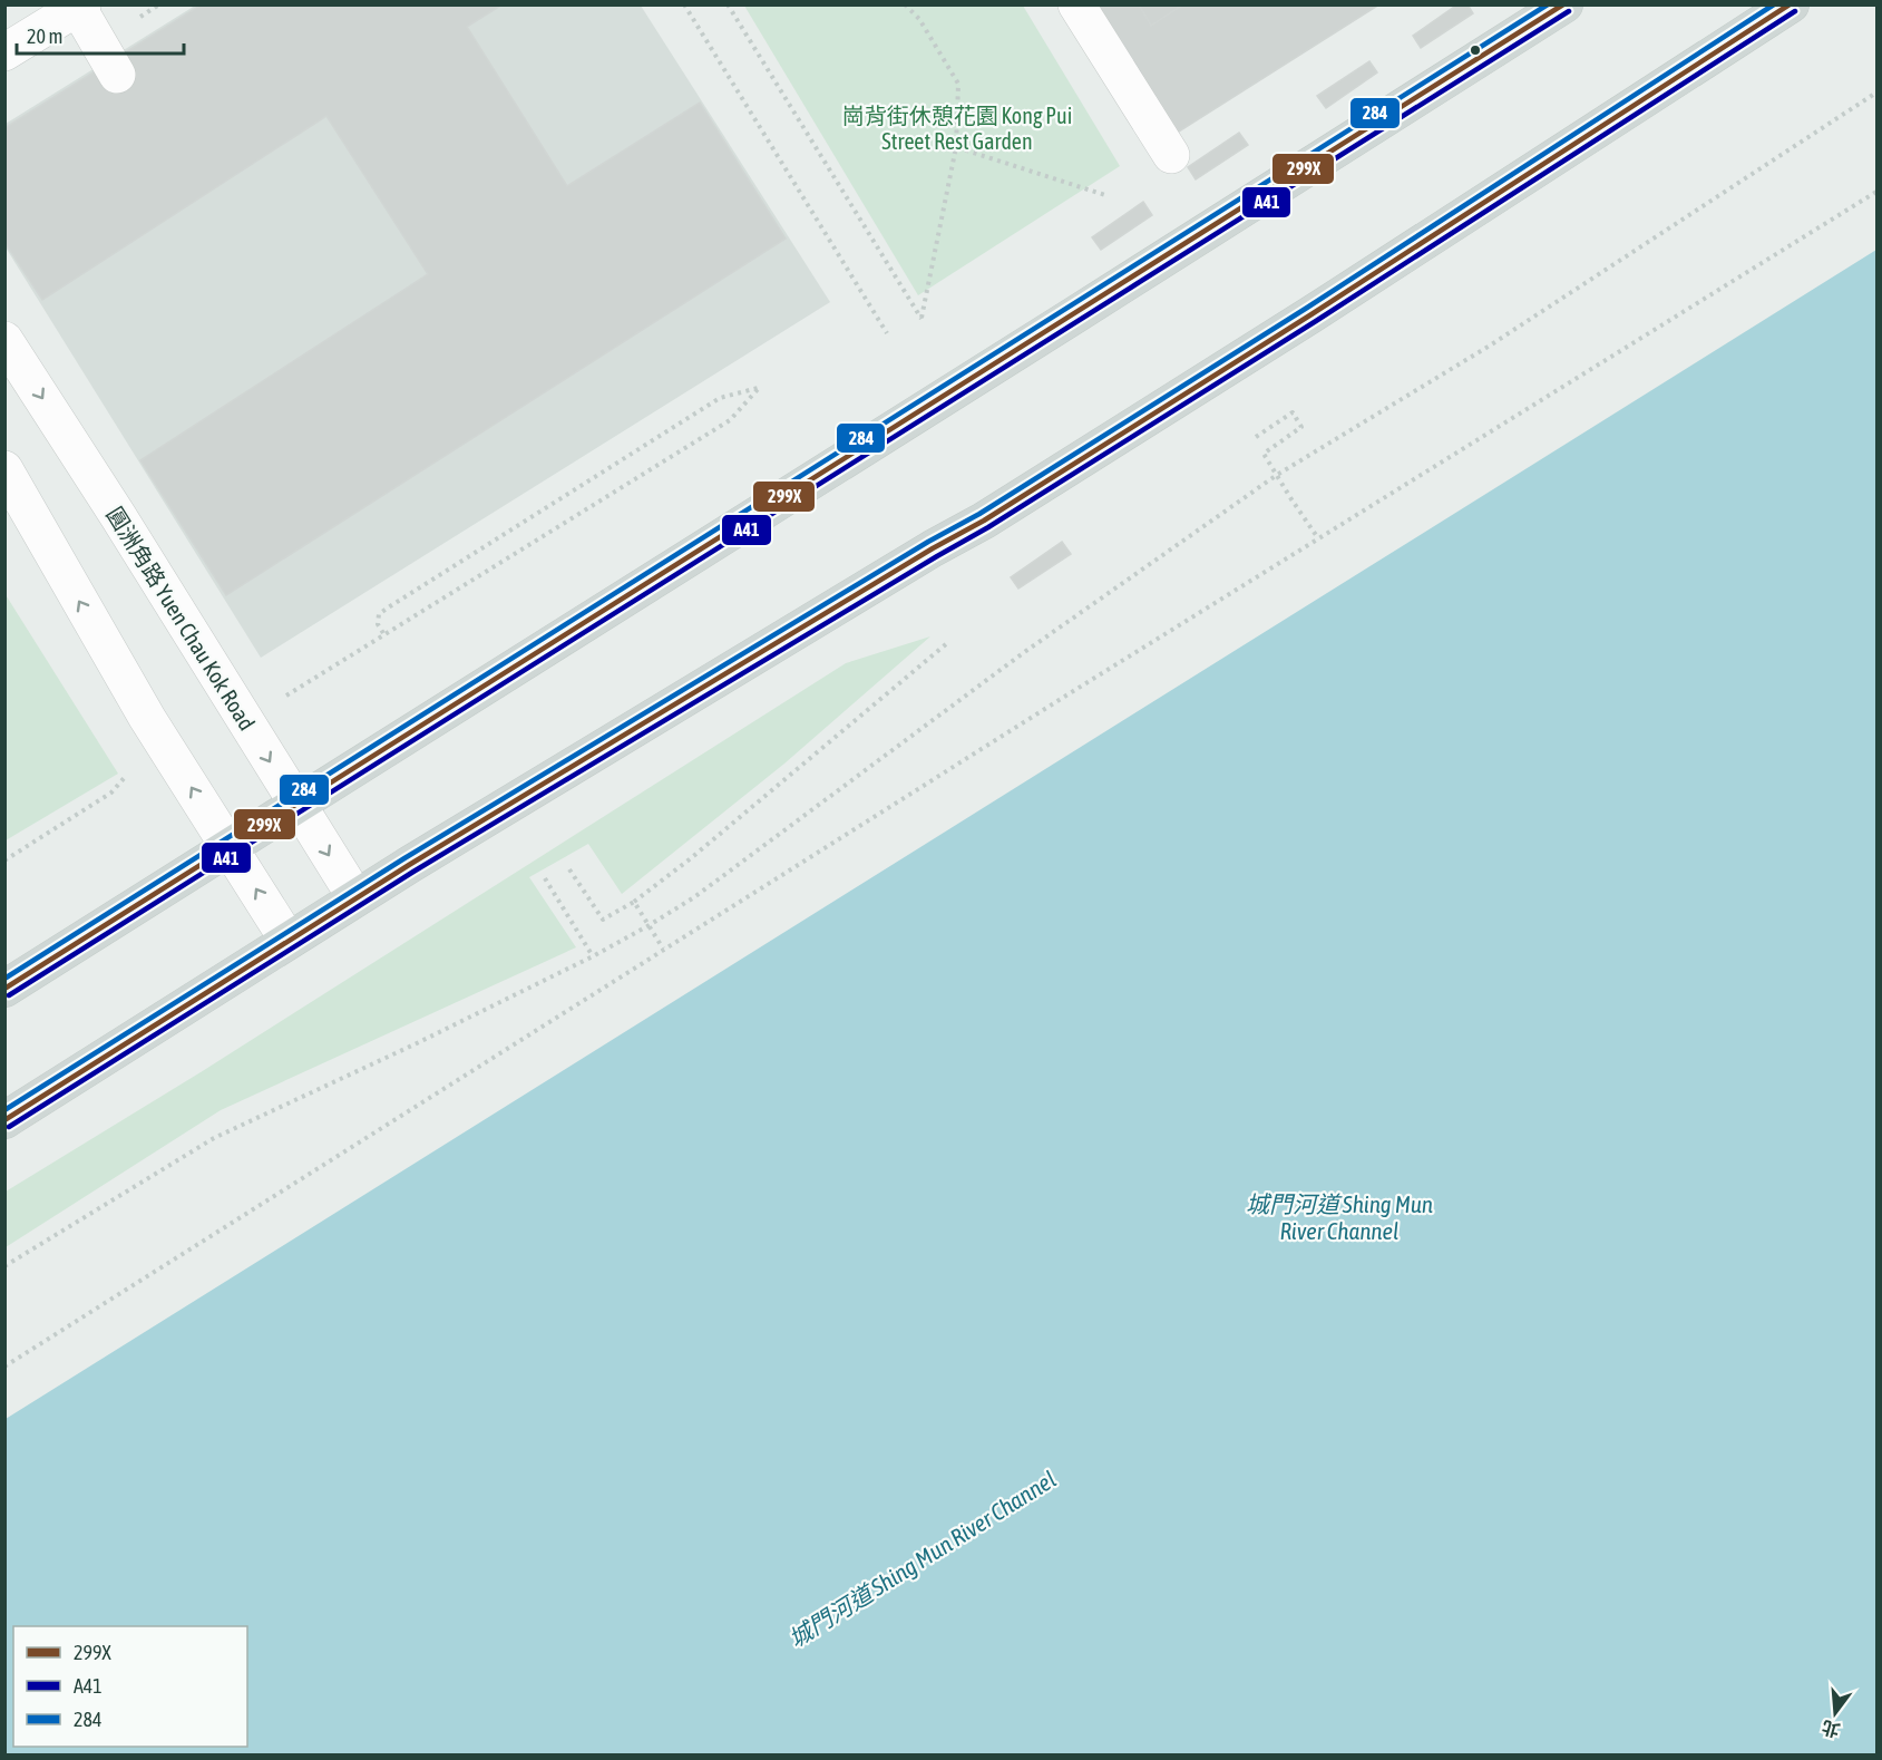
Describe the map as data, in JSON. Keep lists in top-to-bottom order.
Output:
{
  "streets": {
    "street": ["圓洲角路 Yuen Chau Kok Road"]
  },
  "water": ["城門河道 Shing Mun River Channel"],
  "parks": ["崗背街休憩花園 Kong Pui Street Rest Garden"],
  "lines": ["transit line 299X", "transit line 284", "transit line A41"],
  "legend": ["299X", "A41", "284"],
  "scale_bar": "20 m",
  "north": "bottom"
}
